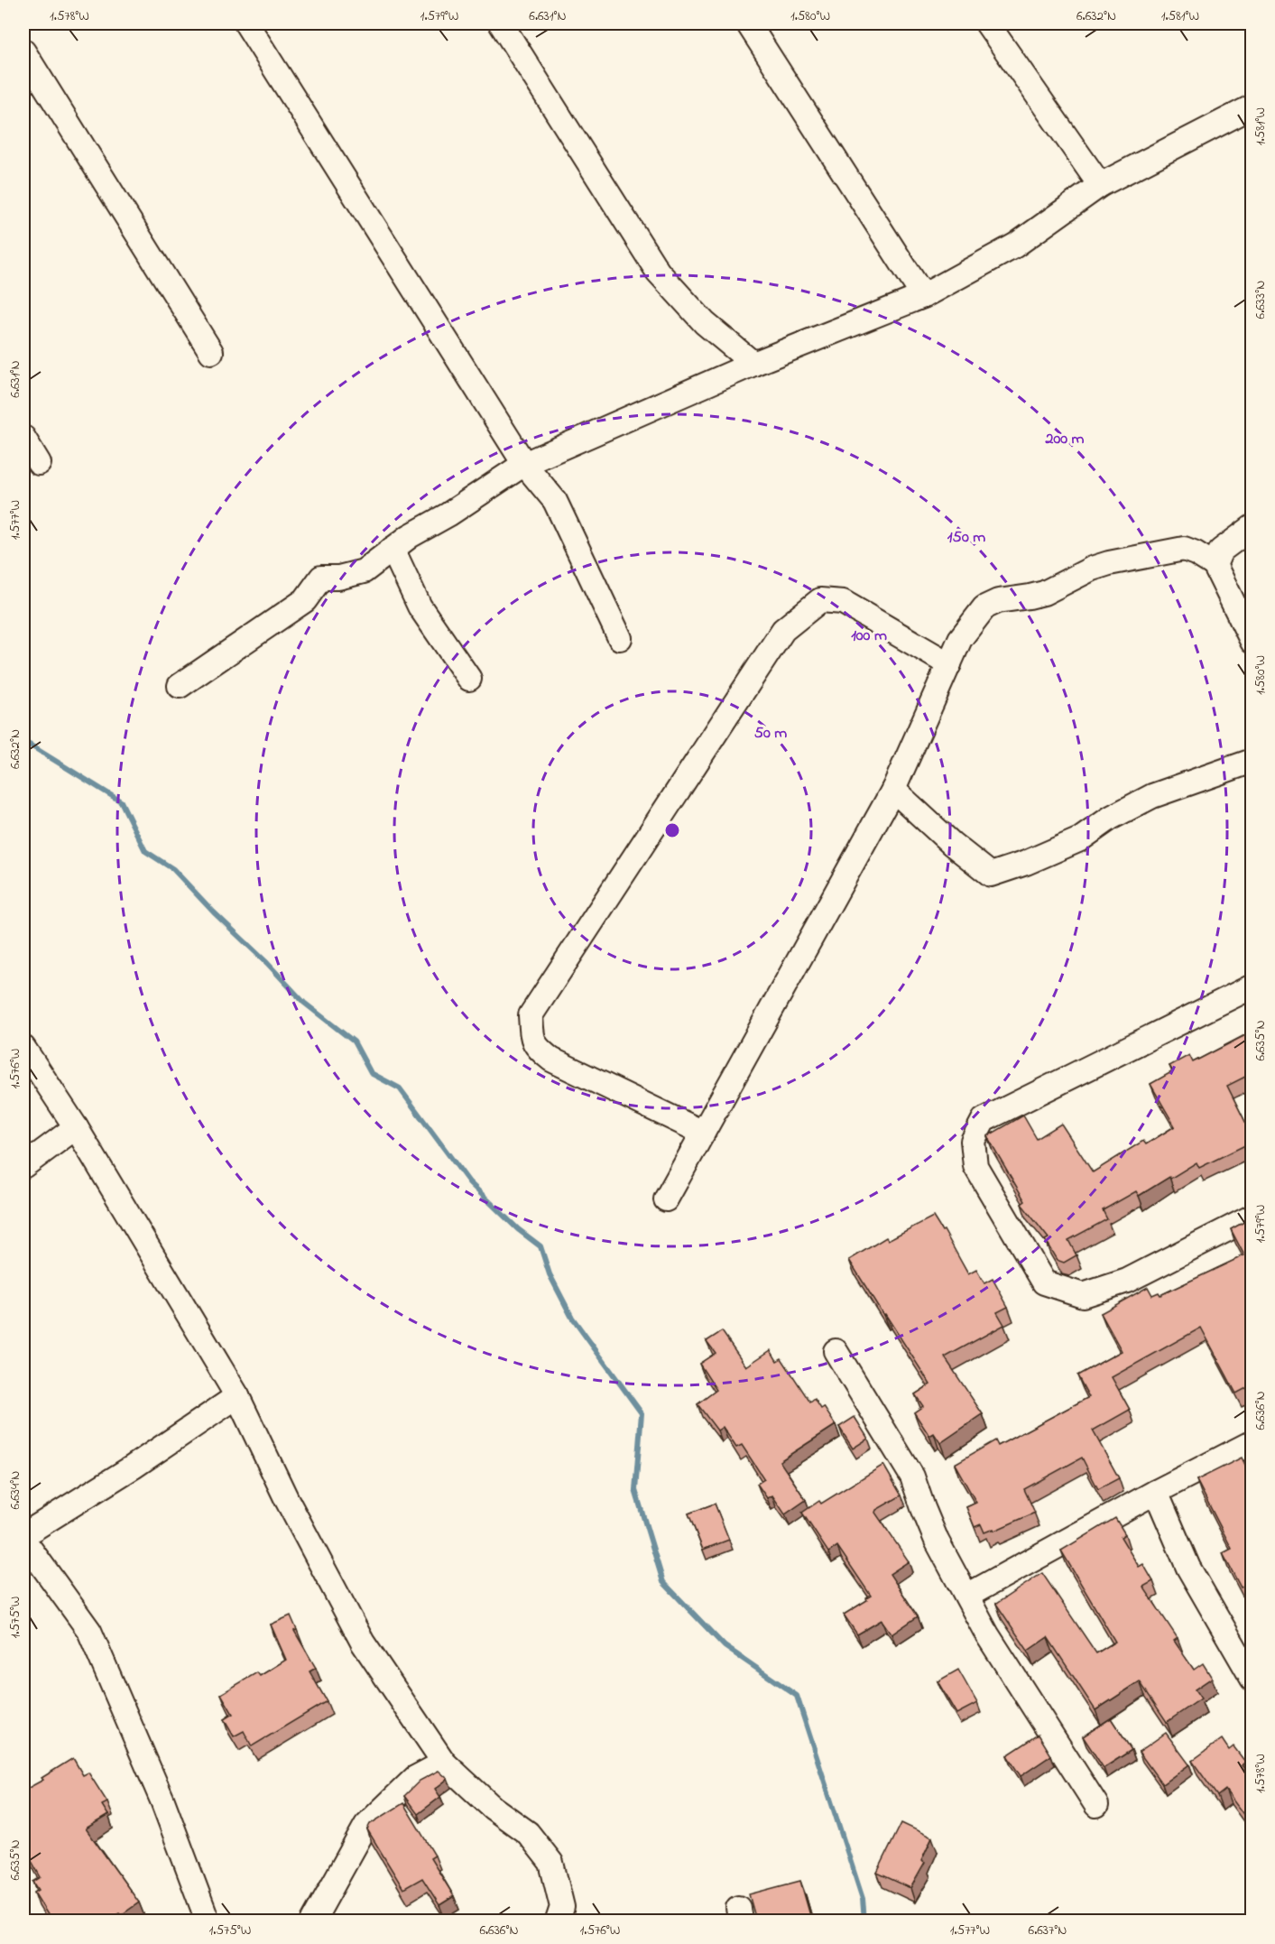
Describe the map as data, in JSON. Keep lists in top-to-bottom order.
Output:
{
  "coordinates": [
    "1.578°W",
    "1.579°W",
    "6.631°N",
    "1.580°W",
    "6.632°N",
    "1.581°W",
    "6.633°N",
    "1.577°W",
    "6.635°N",
    "1.576°W",
    "6.636°N",
    "6.634°N",
    "1.575°W",
    "6.637°N"
  ],
  "rings": [
    "200 m",
    "150 m",
    "100 m",
    "50 m"
  ]
}
